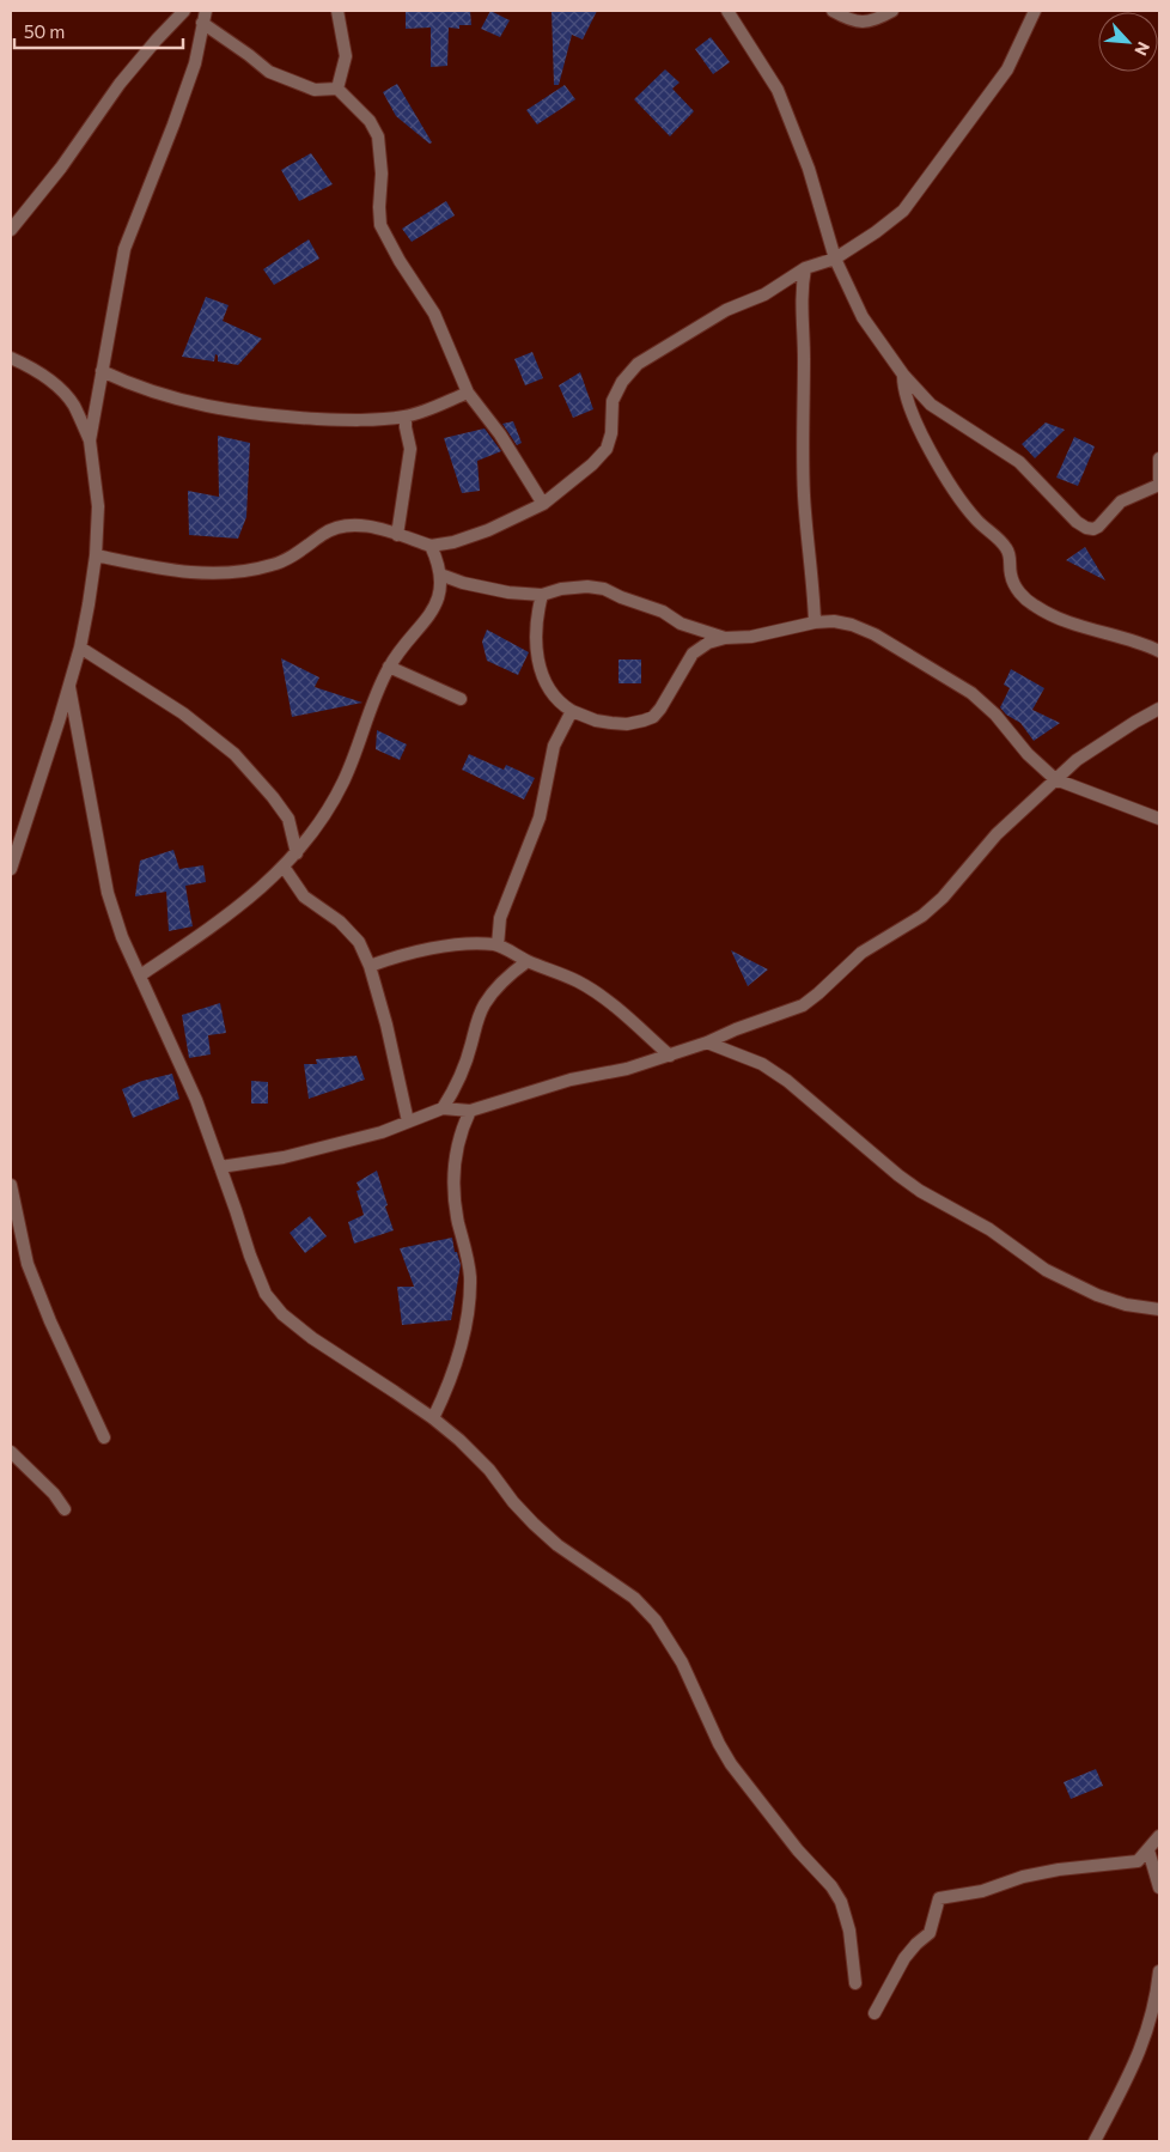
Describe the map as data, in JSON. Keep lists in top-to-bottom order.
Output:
{
  "scale_bar": "50 m",
  "north": "bottom right"
}
